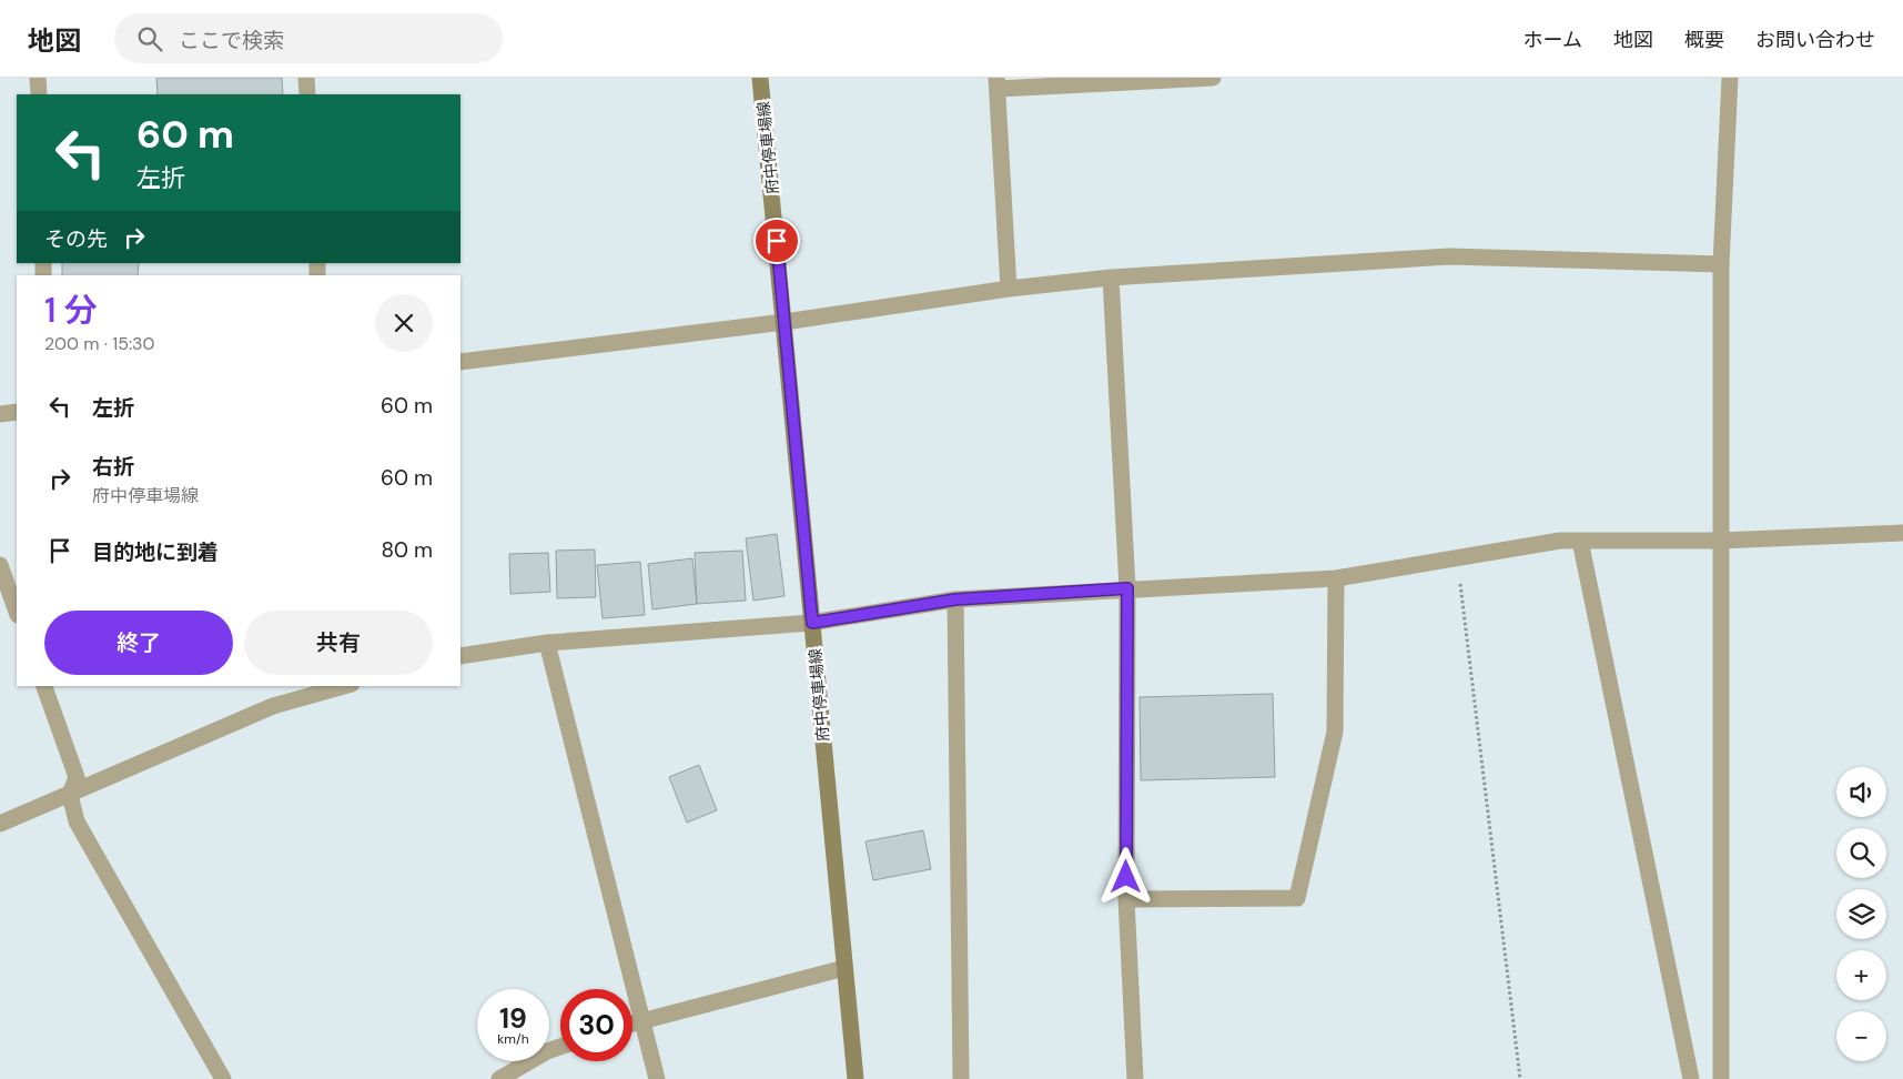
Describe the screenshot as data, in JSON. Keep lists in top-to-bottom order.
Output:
{
  "streets": {
    "main road": ["府中停車場線"]
  },
  "page": {
    "header": "地図",
    "search": "ここで検索",
    "nav": [
      "ホーム",
      "地図",
      "概要",
      "お問い合わせ"
    ],
    "turn": ["60 m", "左折"],
    "then": "その先",
    "heading": ["1 分", "200 m · 15:30"],
    "list": [
      {
        "name": "左折",
        "value": "60 m"
      },
      {
        "name": "右折",
        "note": "府中停車場線",
        "value": "60 m"
      },
      {
        "name": "目的地に到着",
        "value": "80 m"
      }
    ],
    "buttons": ["終了", "共有"],
    "map_buttons": ["+", "−"],
    "speed": "19 km/h",
    "limit": "30"
  }
}
